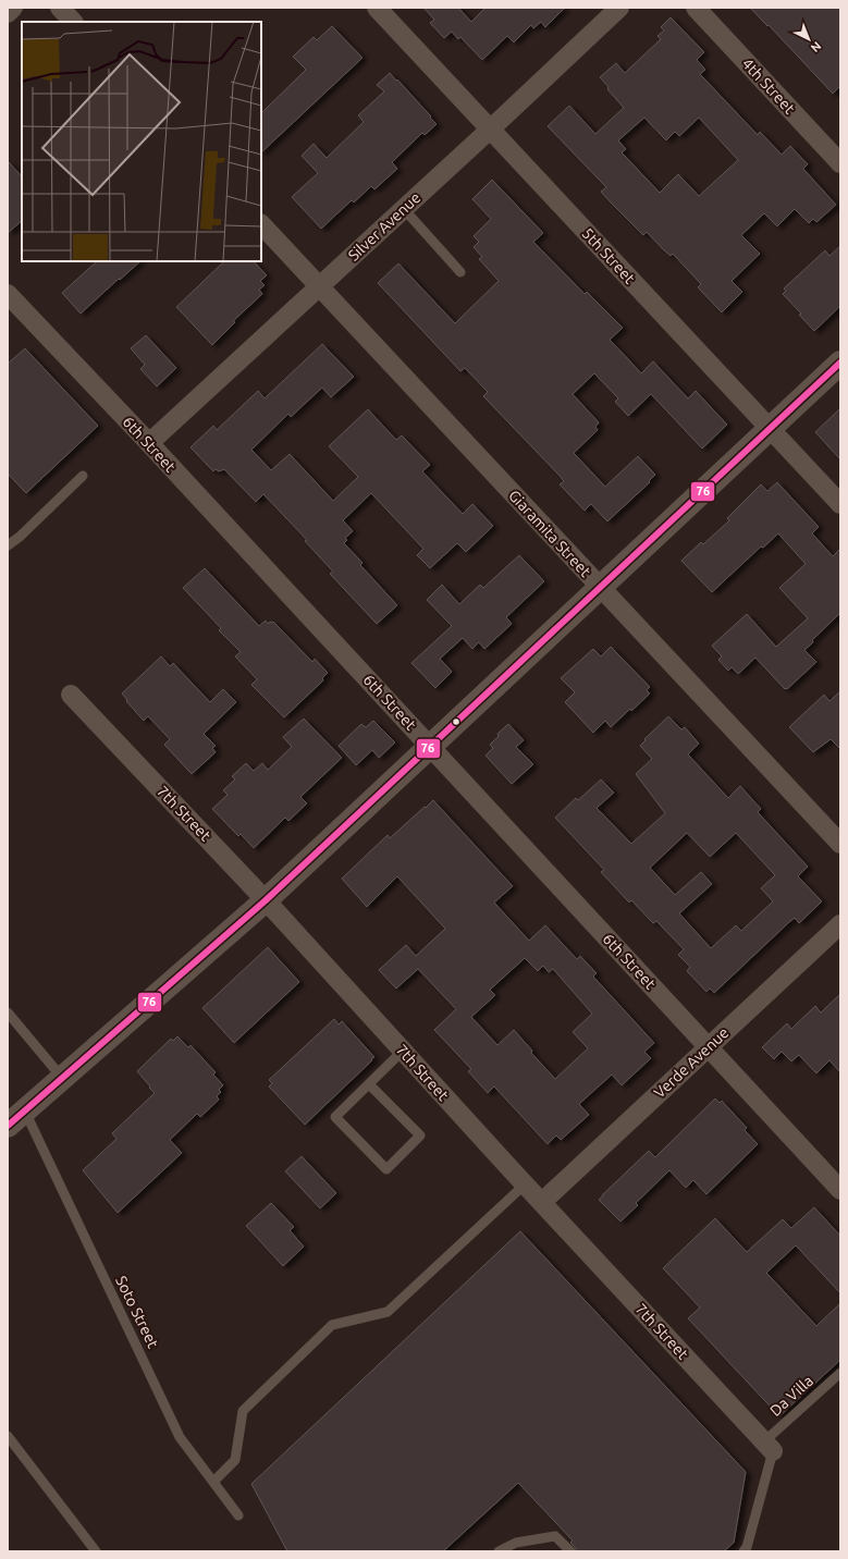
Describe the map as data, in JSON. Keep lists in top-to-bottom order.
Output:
{
  "streets": {
    "street": [
      "4th Street",
      "Silver Avenue",
      "5th Street",
      "6th Street",
      "Giaramita Street",
      "7th Street",
      "Verde Avenue"
    ],
    "lane": ["Soto Street", "Da Villa"]
  },
  "crossings": [
    ["Silver Avenue", "5th Street"],
    ["Silver Avenue", "6th Street"],
    ["Silver Avenue", "Giaramita Street"],
    ["6th Street", "Verde Avenue"],
    ["7th Street", "Verde Avenue"],
    ["7th Street", "Da Villa"]
  ],
  "lines": ["transit line 76"],
  "north": "bottom right"
}
